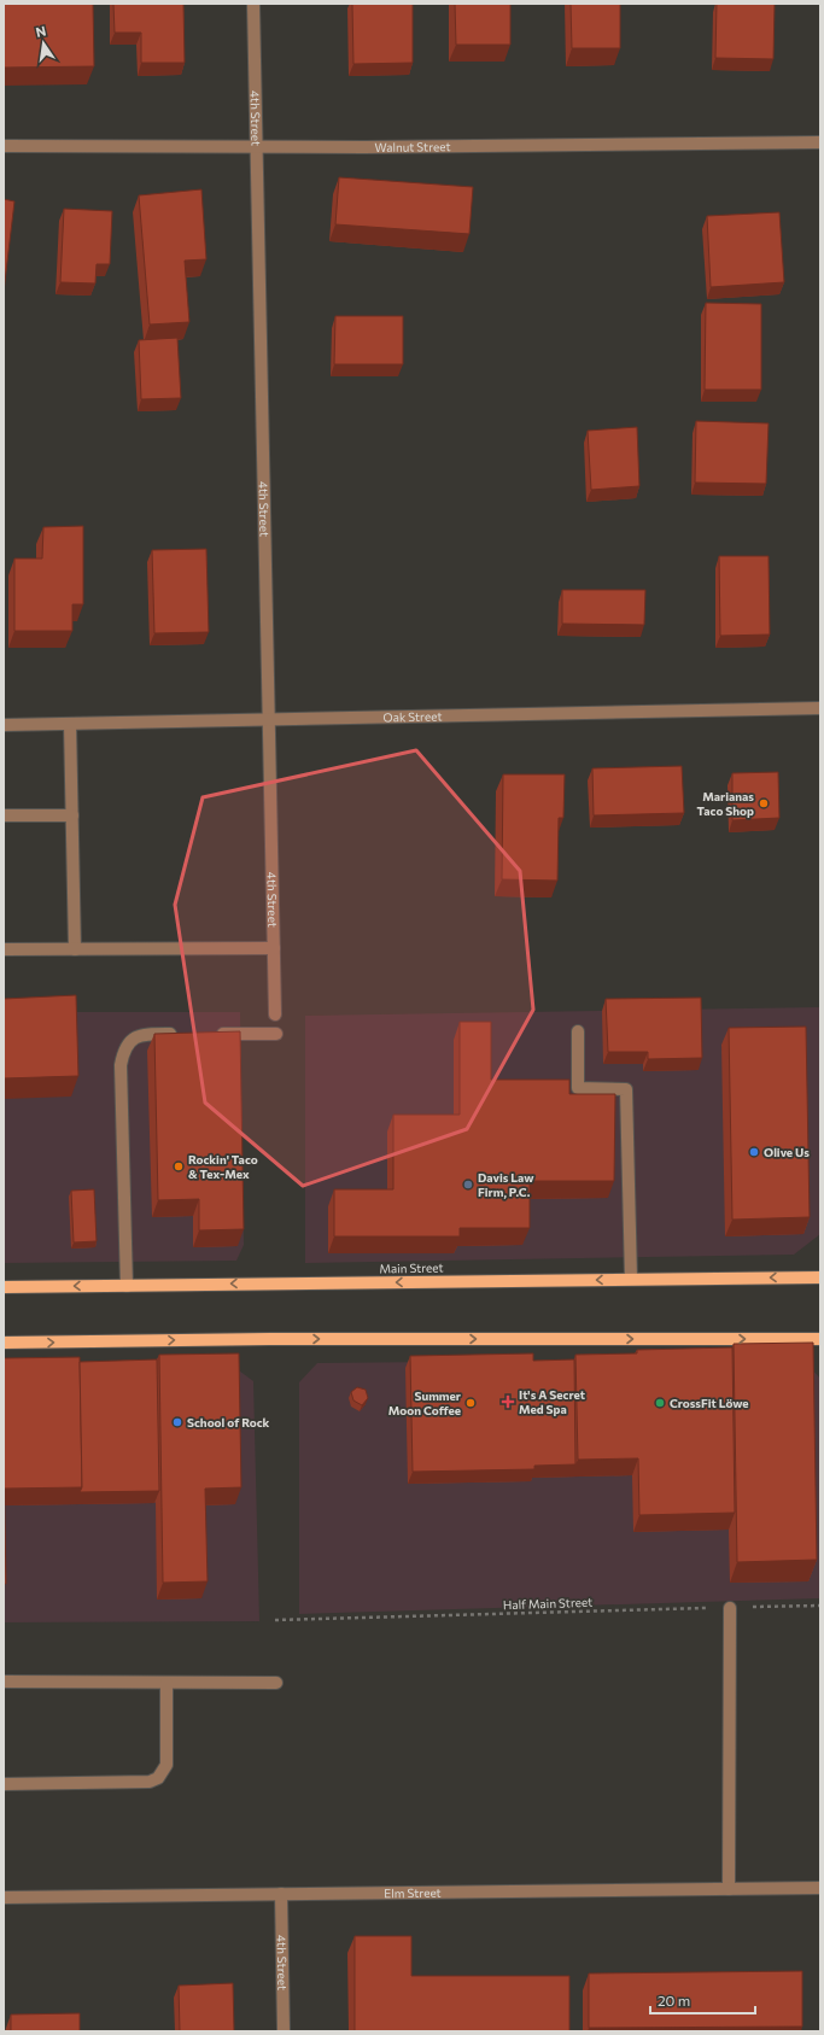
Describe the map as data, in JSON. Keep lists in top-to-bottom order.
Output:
{
  "streets": {
    "main road": ["Main Street"],
    "street": [
      "4th Street",
      "Walnut Street",
      "Oak Street",
      "Elm Street"
    ],
    "path": ["Half Main Street"]
  },
  "crossings": [
    ["4th Street", "Walnut Street"],
    ["4th Street", "Oak Street"],
    ["4th Street", "Elm Street"]
  ],
  "places": {
    "other": [
      "Marianas Taco Shop",
      "Olive Us",
      "Rockin' Taco & Tex-Mex",
      "Davis Law Firm, P.C.",
      "Summer Moon Coffee",
      "CrossFit Löwe",
      "School of Rock"
    ],
    "health": ["It's A Secret Med Spa"]
  },
  "scale_bar": "20 m",
  "north": "top"
}
